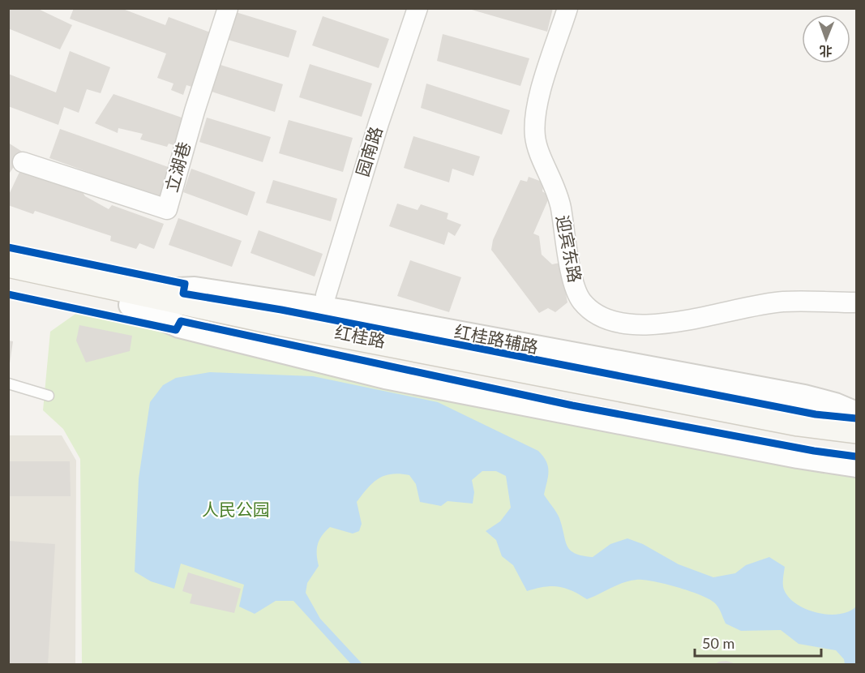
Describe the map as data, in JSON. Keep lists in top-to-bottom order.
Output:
{
  "streets": {
    "main road": ["红桂路"],
    "street": [
      "园南路",
      "立湖巷",
      "迎宾东路",
      "红桂路辅路"
    ]
  },
  "crossings": [
    ["红桂路", "红桂路辅路"]
  ],
  "parks": ["人民公园"],
  "scale_bar": "50 m",
  "north": "bottom"
}
